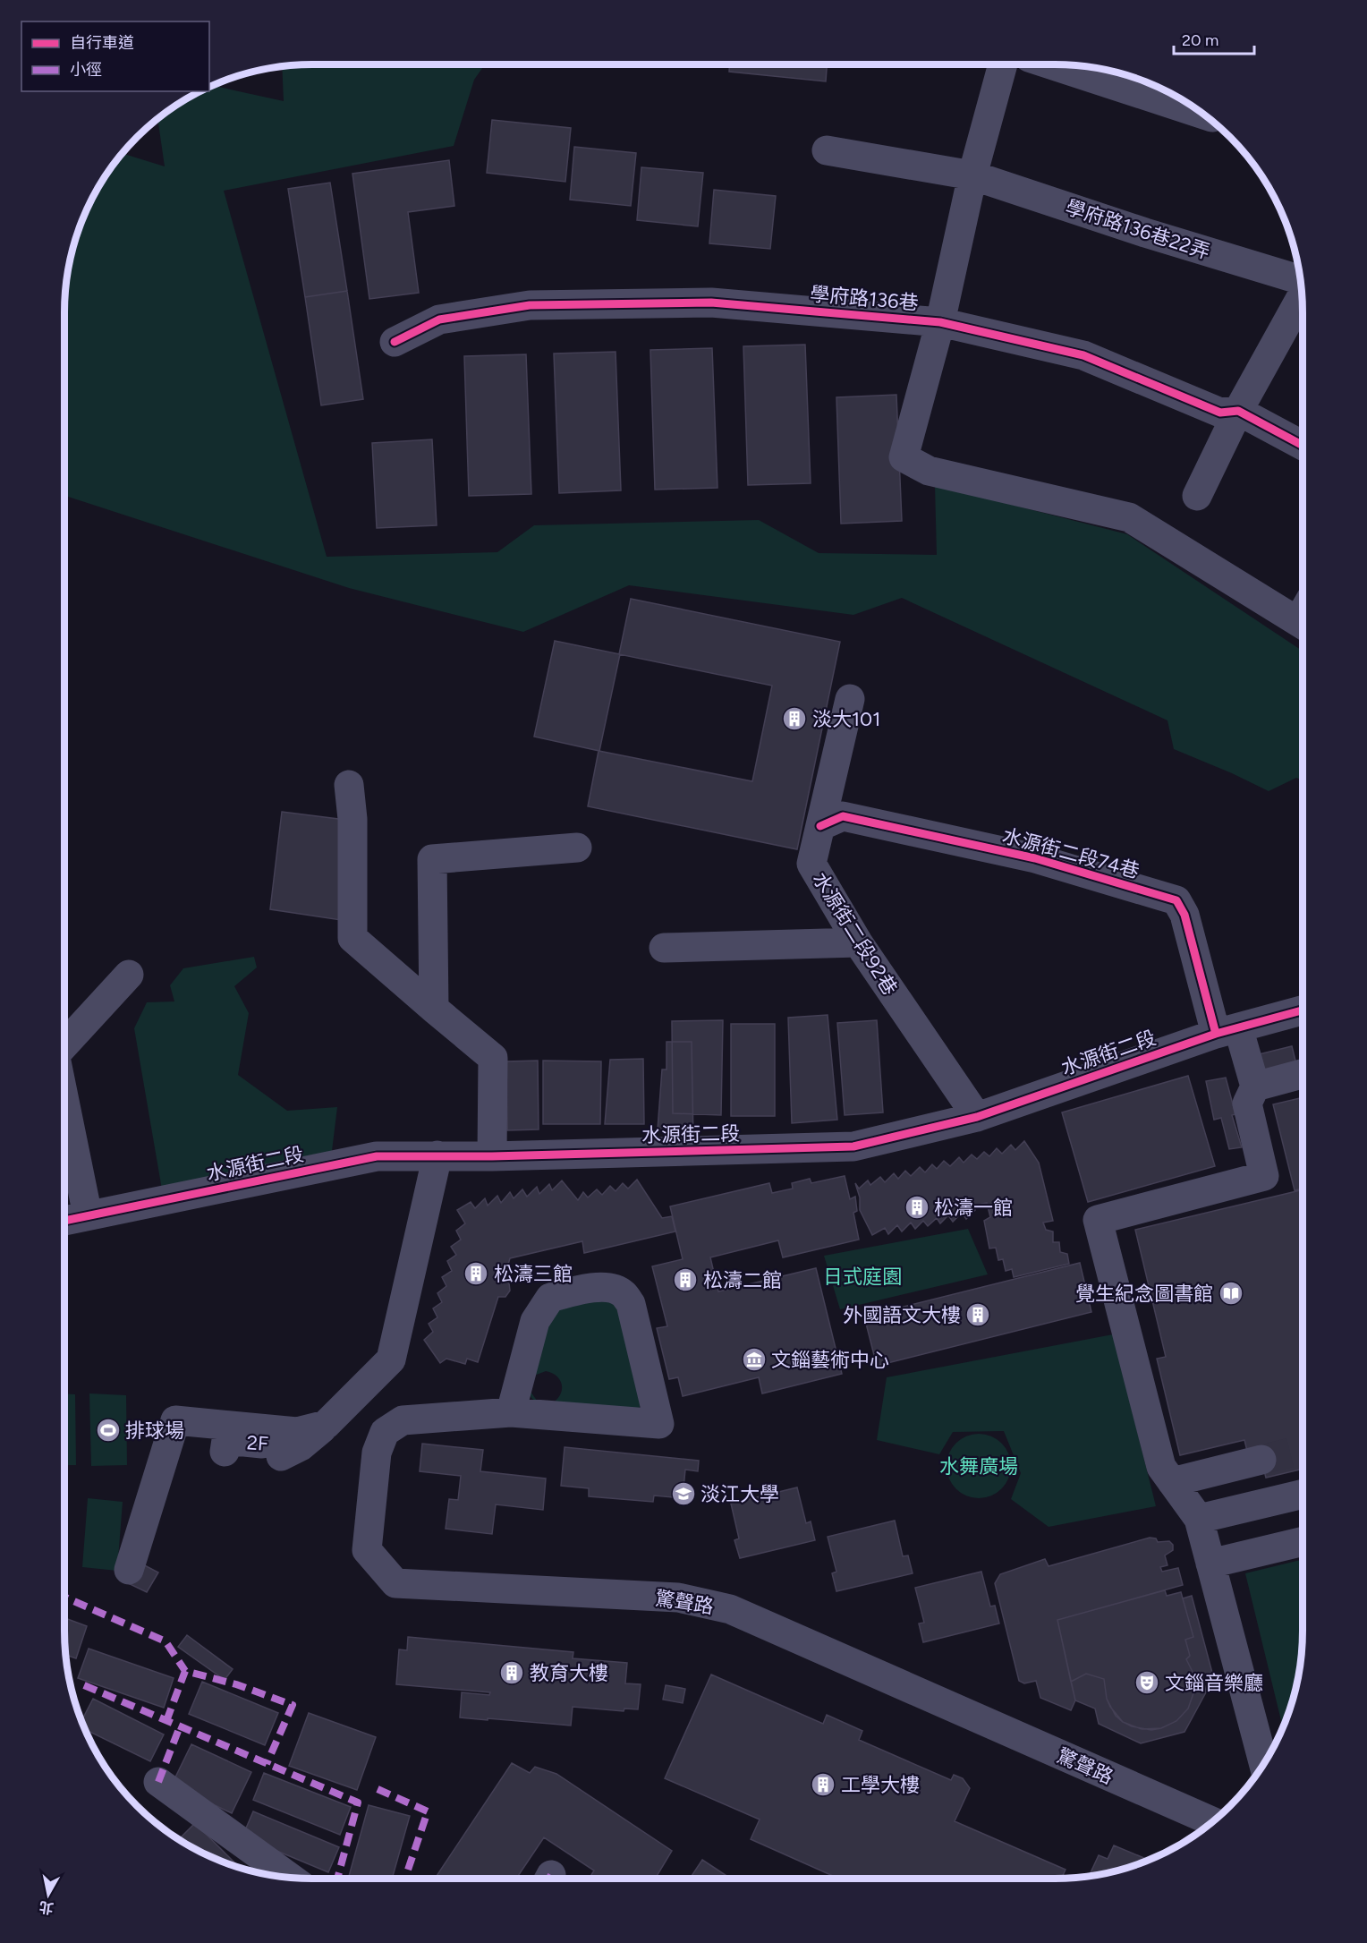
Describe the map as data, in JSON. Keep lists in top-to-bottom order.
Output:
{
  "streets": {
    "street": [
      "學府路136巷22弄",
      "學府路136巷",
      "水源街二段74巷",
      "水源街二段92巷",
      "水源街二段",
      "2F",
      "驚聲路"
    ]
  },
  "crossings": [
    ["水源街二段74巷", "水源街二段92巷"],
    ["水源街二段74巷", "水源街二段"],
    ["水源街二段92巷", "水源街二段"]
  ],
  "parks": ["日式庭園", "水舞廣場"],
  "places": {
    "building": [
      "淡大101",
      "松濤一館",
      "松濤三館",
      "松濤二館",
      "外國語文大樓",
      "教育大樓",
      "工學大樓"
    ],
    "library": ["覺生紀念圖書館"],
    "museum": ["文錙藝術中心"],
    "sports": ["排球場"],
    "school or university": ["淡江大學"],
    "theatre": ["文錙音樂廳"]
  },
  "legend": ["自行車道", "小徑"],
  "scale_bar": "20 m",
  "north": "bottom"
}
